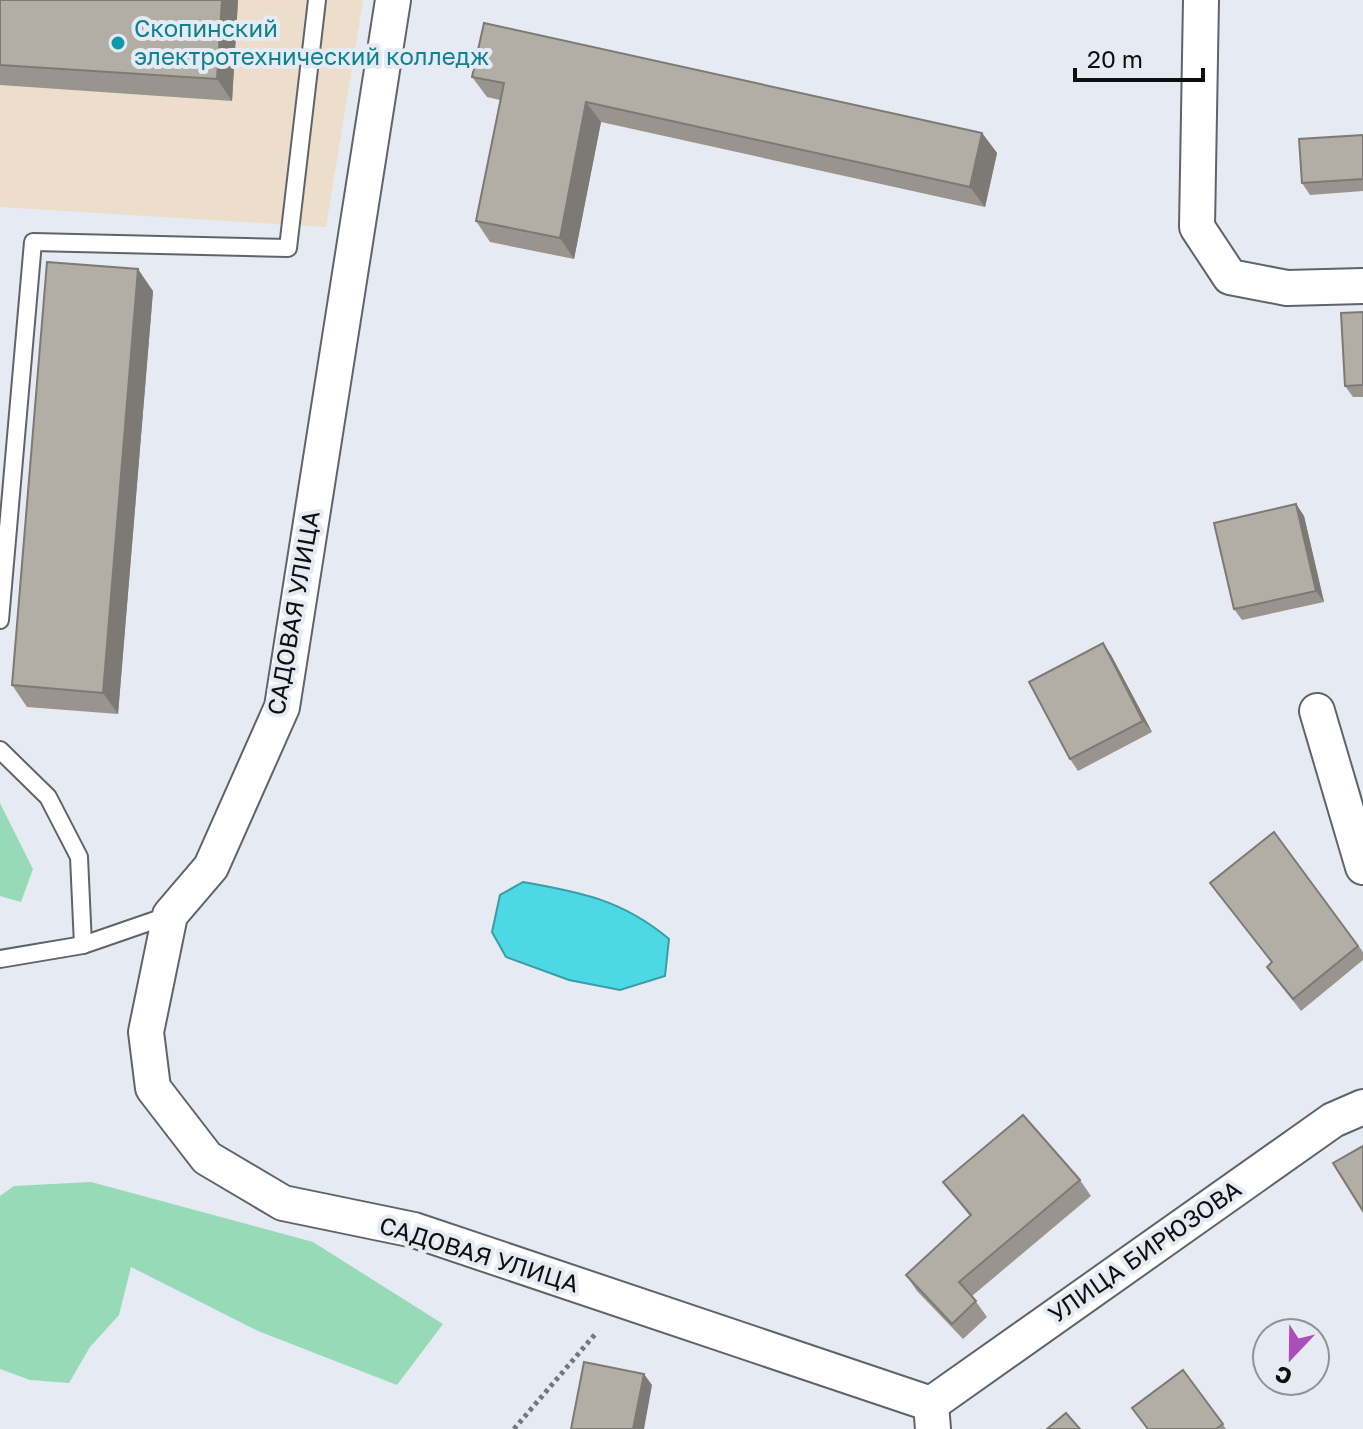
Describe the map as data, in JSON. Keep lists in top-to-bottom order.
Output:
{
  "streets": {
    "street": ["САДОВАЯ УЛИЦА", "УЛИЦА БИРЮЗОВА"]
  },
  "crossings": [
    ["САДОВАЯ УЛИЦА", "УЛИЦА БИРЮЗОВА"]
  ],
  "places": ["Скопинский электротехнический колледж"],
  "scale_bar": "20 m",
  "north": "bottom"
}
